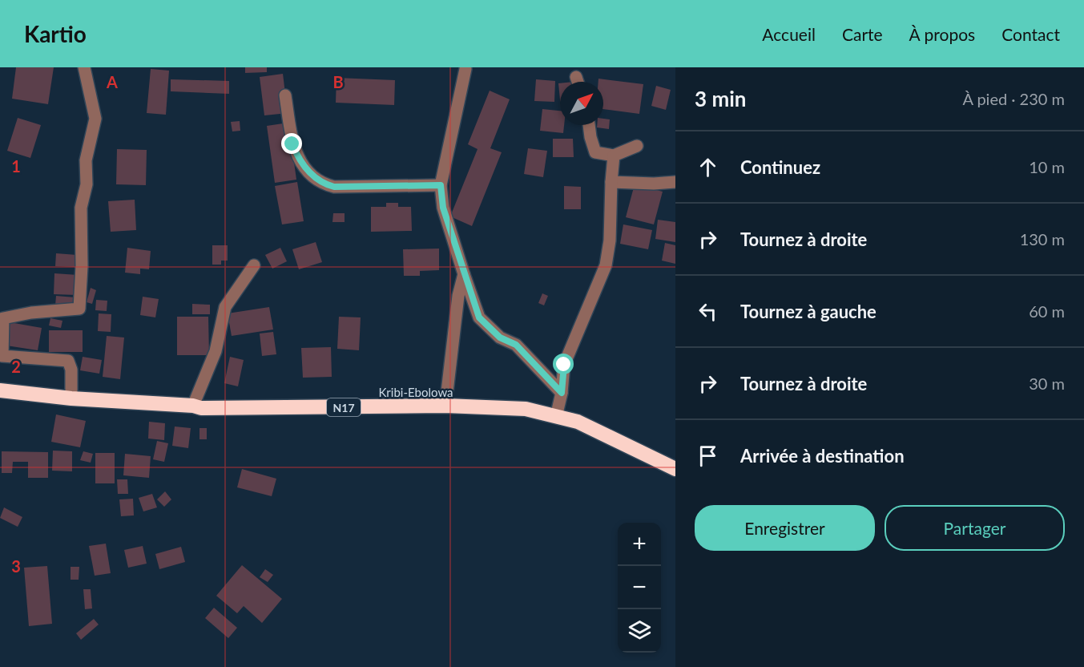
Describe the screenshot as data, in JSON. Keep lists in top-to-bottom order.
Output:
{
  "streets": {
    "highway": ["Kribi-Ebolowa", "N17"]
  },
  "north": "top right",
  "page": {
    "header": "Kartio",
    "nav": [
      "Accueil",
      "Carte",
      "À propos",
      "Contact"
    ],
    "heading": ["3 min", "À pied · 230 m"],
    "list": [
      ["Continuez", "10 m"],
      ["Tournez à droite", "130 m"],
      ["Tournez à gauche", "60 m"],
      ["Tournez à droite", "30 m"],
      "Arrivée à destination"
    ],
    "buttons": ["Enregistrer", "Partager"],
    "map_buttons": ["+", "−"]
  },
  "grid": {
    "columns": ["A", "B"],
    "rows": ["1", "2", "3"]
  }
}
